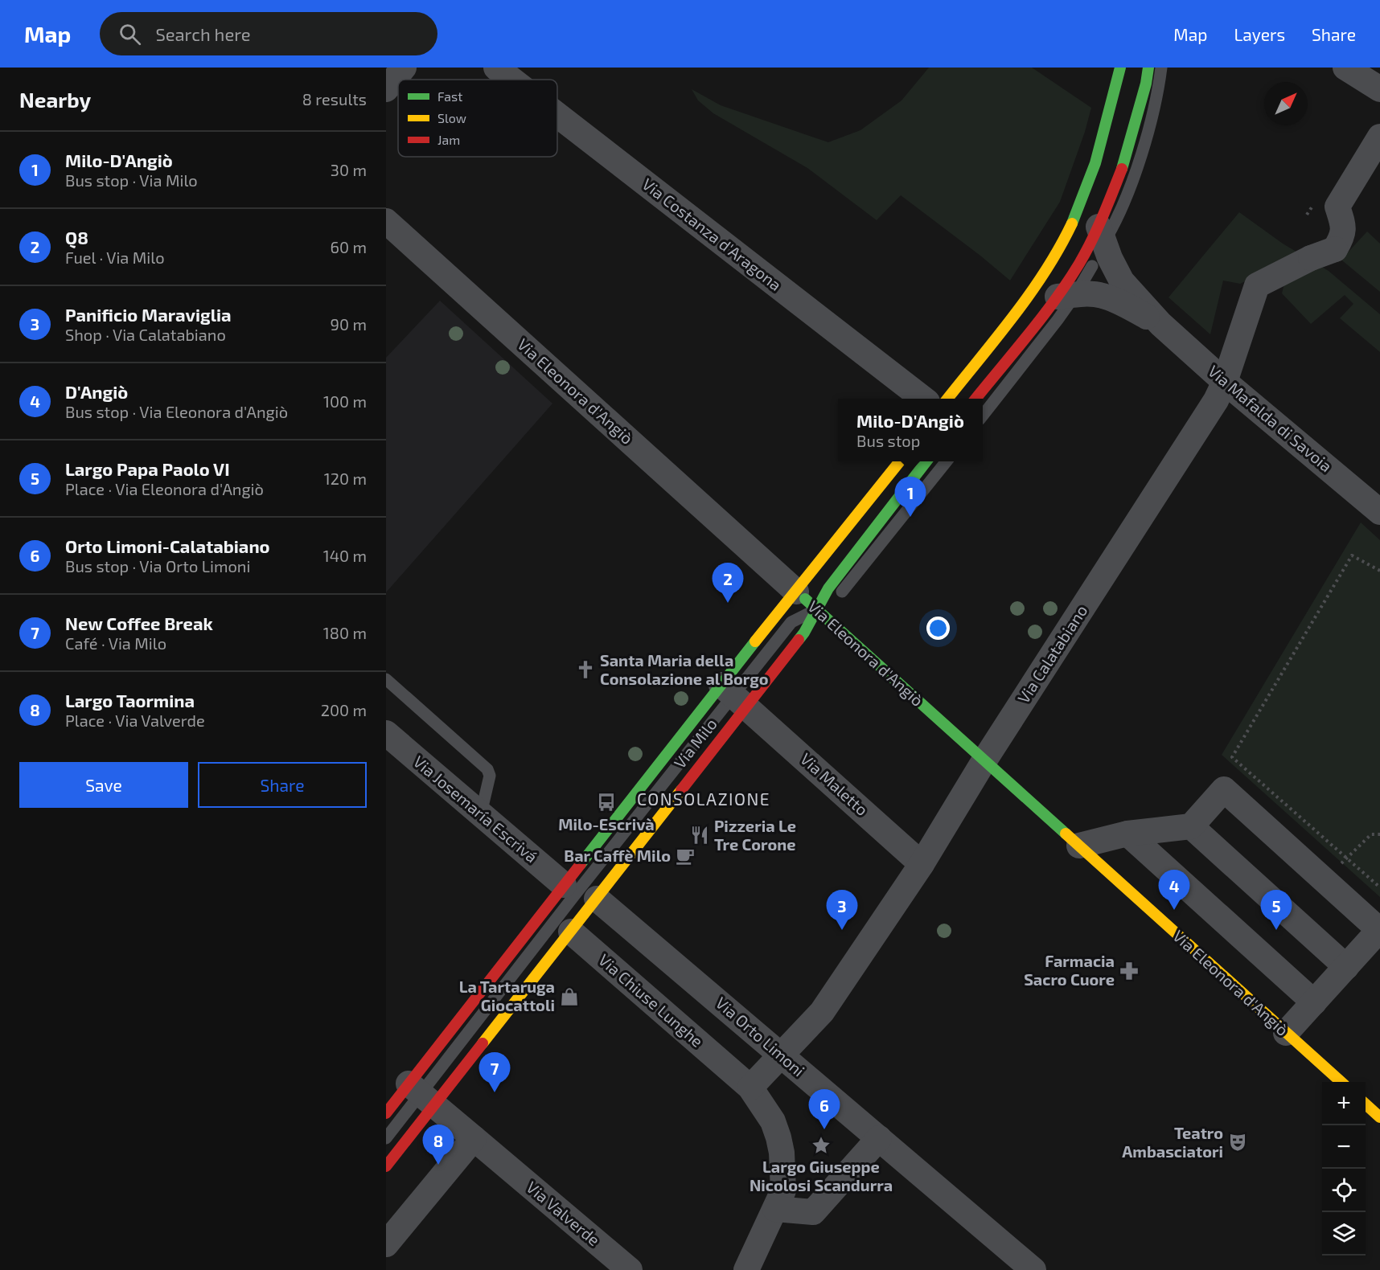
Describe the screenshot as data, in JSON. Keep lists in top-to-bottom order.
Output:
{
  "streets": {
    "main road": ["Via Eleonora d'Angiò", "Via Milo"],
    "street": [
      "Via Costanza d'Aragona",
      "Via Mafalda di Savoia",
      "Via Calatabiano",
      "Via Maletto",
      "Via Josemaría Escrivá",
      "Via Chiuse Lunghe",
      "Via Orto Limoni",
      "Via Valverde"
    ]
  },
  "crossings": [
    ["Via Eleonora d'Angiò", "Via Calatabiano"],
    ["Via Eleonora d'Angiò", "Via Milo"],
    ["Via Mafalda di Savoia", "Via Calatabiano"],
    ["Via Calatabiano", "Via Maletto"],
    ["Via Calatabiano", "Via Chiuse Lunghe"],
    ["Via Calatabiano", "Via Orto Limoni"],
    ["Via Milo", "Via Maletto"],
    ["Via Milo", "Via Josemaría Escrivá"],
    ["Via Milo", "Via Chiuse Lunghe"],
    ["Via Milo", "Via Orto Limoni"],
    ["Via Milo", "Via Valverde"]
  ],
  "districts": ["CONSOLAZIONE"],
  "places": {
    "church": ["Santa Maria della Consolazione al Borgo"],
    "bus stop": ["Milo-Escrivà"],
    "restaurant": ["Pizzeria Le Tre Corone"],
    "cafe": ["Bar Caffè Milo"],
    "pharmacy": ["Farmacia Sacro Cuore"],
    "shop": ["La Tartaruga Giocattoli"],
    "theatre": ["Teatro Ambasciatori"],
    "place": ["Largo Giuseppe Nicolosi Scandurra"]
  },
  "legend": ["Fast", "Slow", "Jam"],
  "north": "top right",
  "page": {
    "header": "Map",
    "search": "Search here",
    "nav": ["Map", "Layers", "Share"],
    "heading": ["Nearby", "8 results"],
    "list": [
      {
        "mark": "1",
        "name": "Milo-D'Angiò",
        "note": "Bus stop · Via Milo",
        "value": "30 m"
      },
      {
        "mark": "2",
        "name": "Q8",
        "note": "Fuel · Via Milo",
        "value": "60 m"
      },
      {
        "mark": "3",
        "name": "Panificio Maraviglia",
        "note": "Shop · Via Calatabiano",
        "value": "90 m"
      },
      {
        "mark": "4",
        "name": "D'Angiò",
        "note": "Bus stop · Via Eleonora d'Angiò",
        "value": "100 m"
      },
      {
        "mark": "5",
        "name": "Largo Papa Paolo VI",
        "note": "Place · Via Eleonora d'Angiò",
        "value": "120 m"
      },
      {
        "mark": "6",
        "name": "Orto Limoni-Calatabiano",
        "note": "Bus stop · Via Orto Limoni",
        "value": "140 m"
      },
      {
        "mark": "7",
        "name": "New Coffee Break",
        "note": "Café · Via Milo",
        "value": "180 m"
      },
      {
        "mark": "8",
        "name": "Largo Taormina",
        "note": "Place · Via Valverde",
        "value": "200 m"
      }
    ],
    "popup": ["Milo-D'Angiò", "Bus stop"],
    "pins": [
      "1",
      "2",
      "4",
      "3",
      "5",
      "7",
      "6",
      "8"
    ],
    "buttons": ["Save", "Share"],
    "map_buttons": ["+", "−"]
  }
}
